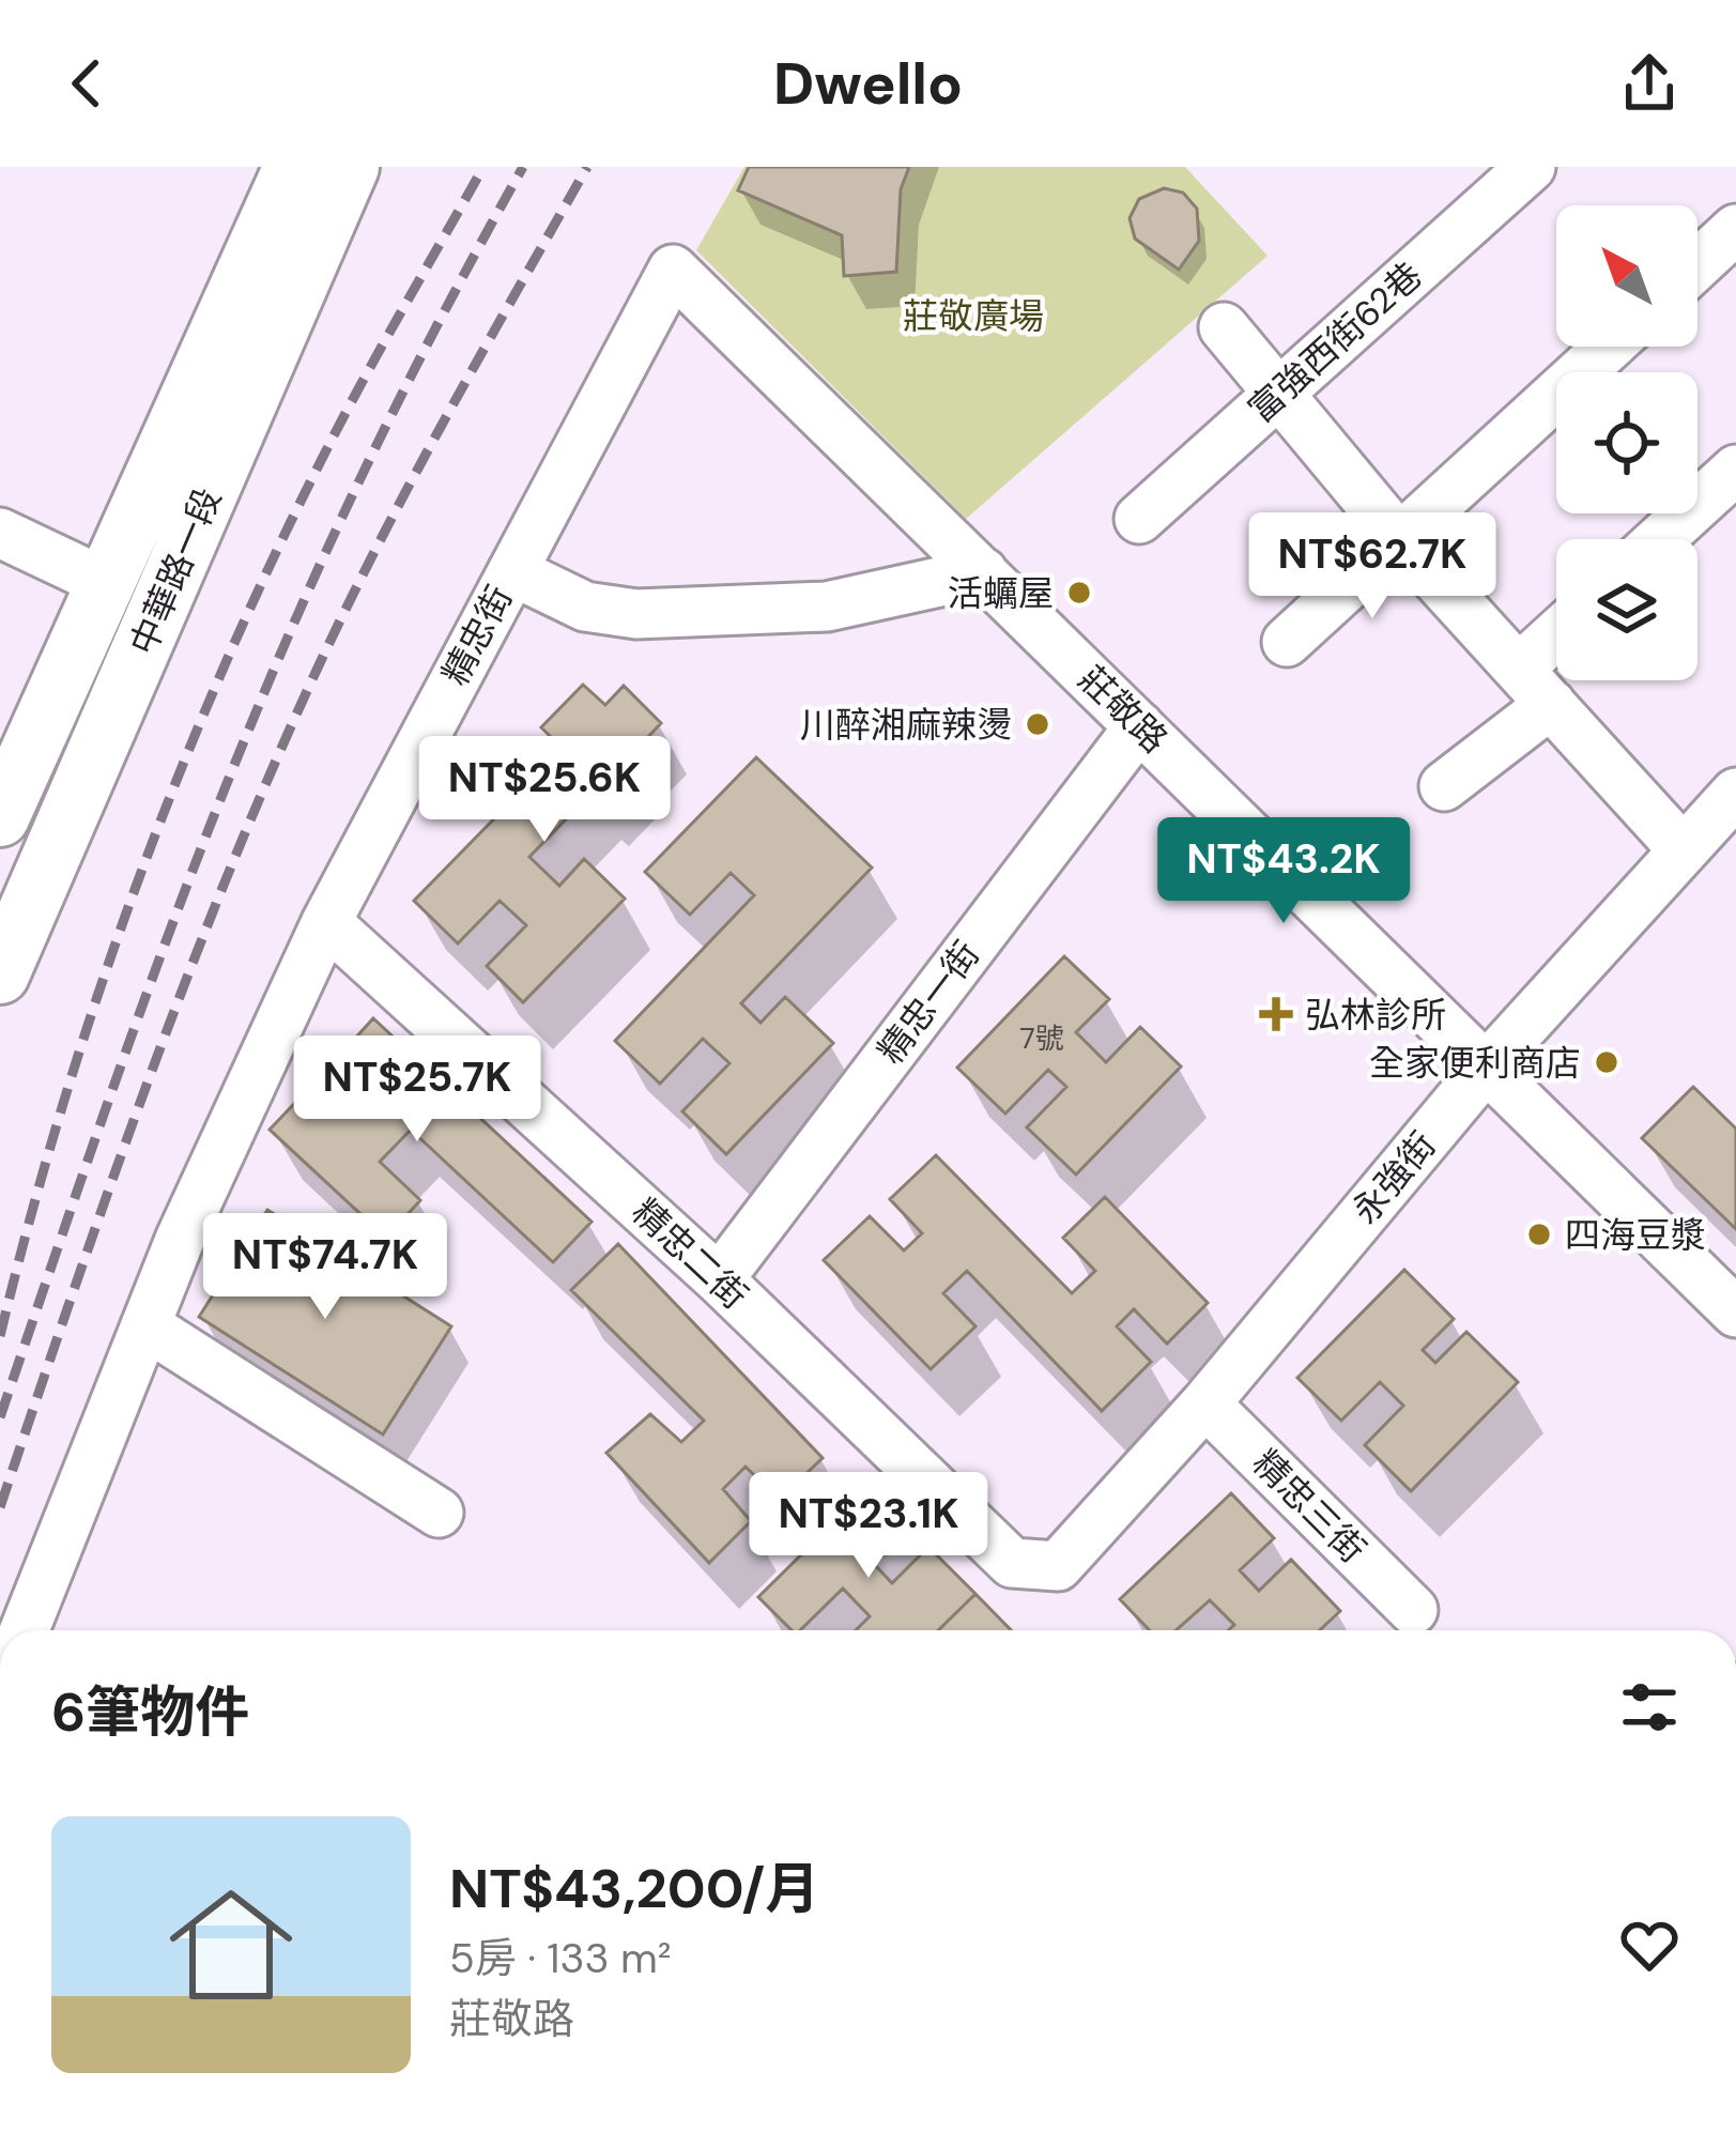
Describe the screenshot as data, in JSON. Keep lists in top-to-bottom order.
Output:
{
  "streets": {
    "main road": ["中華路一段"],
    "street": [
      "富強西街62巷",
      "精忠街",
      "莊敬路",
      "精忠一街",
      "永強街",
      "精忠二街",
      "精忠三街"
    ]
  },
  "crossings": [
    ["精忠街", "莊敬路"],
    ["精忠街", "精忠二街"],
    ["莊敬路", "精忠一街"],
    ["莊敬路", "永強街"],
    ["精忠一街", "精忠二街"],
    ["永強街", "精忠二街"],
    ["永強街", "精忠三街"]
  ],
  "parks": ["莊敬廣場"],
  "places": {
    "other": [
      "活蠣屋",
      "川醉湘麻辣燙",
      "全家便利商店",
      "四海豆漿"
    ],
    "health": ["弘林診所"]
  },
  "house_numbers": ["7號"],
  "north": "top left",
  "page": {
    "header": "Dwello",
    "price": [
      "NT$62.7K",
      "NT$25.6K",
      "NT$43.2K",
      "NT$25.7K",
      "NT$74.7K",
      "NT$23.1K"
    ],
    "heading": "6筆物件",
    "list": [
      {
        "name": "NT$43,200/月",
        "note": "5房 · 133 m² · 莊敬路"
      }
    ]
  }
}
